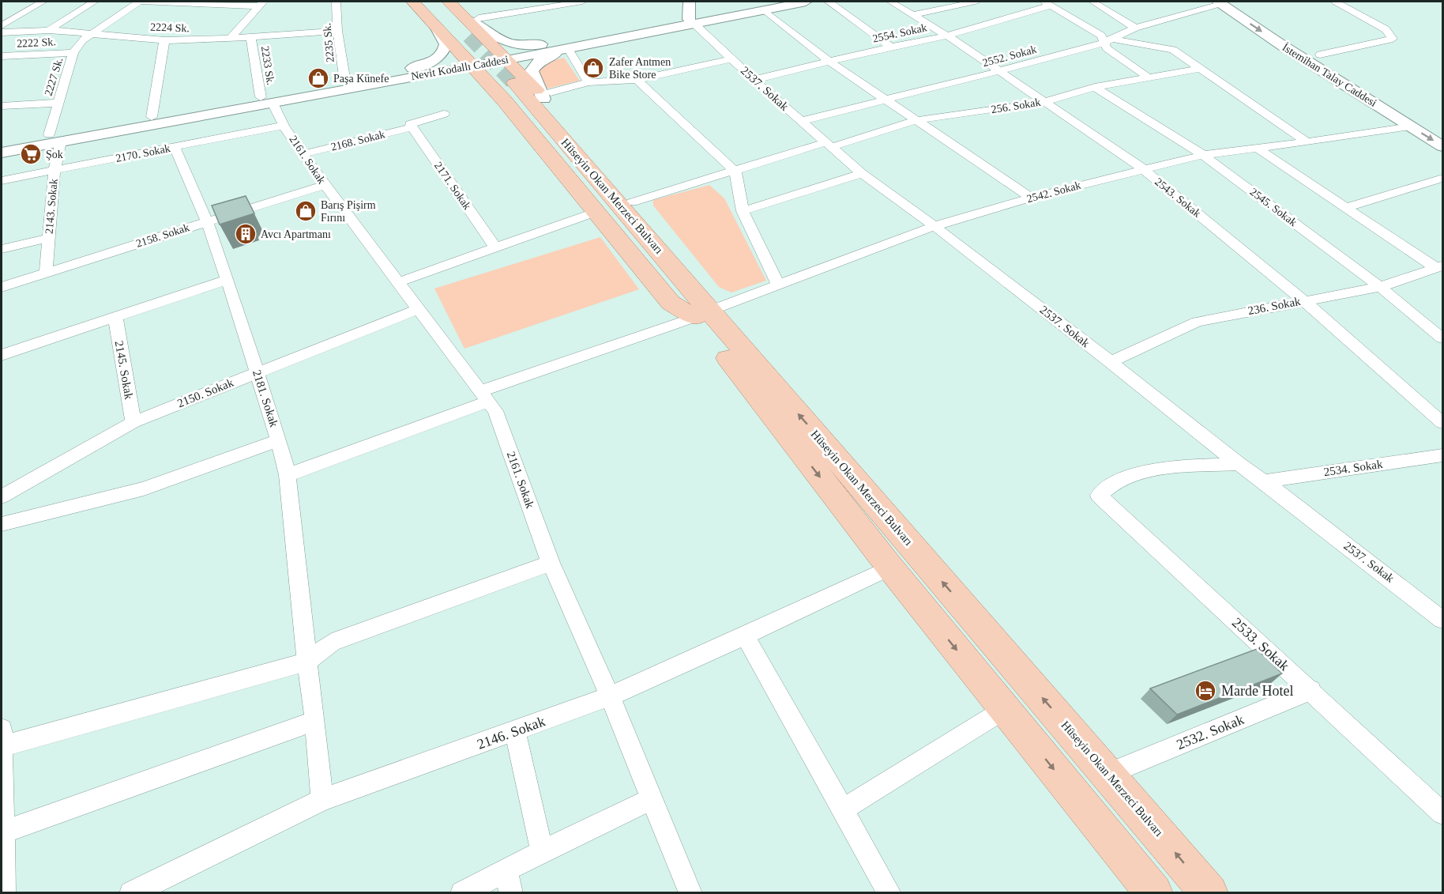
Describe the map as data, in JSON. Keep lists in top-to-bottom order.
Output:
{
  "streets": {
    "main road": ["Nevit Kodallı Caddesi", "İstemihan Talay Caddesi", "Hüseyin Okan Merzeci Bulvarı"],
    "street": [
      "2224 Sk.",
      "2554. Sokak",
      "2222 Sk.",
      "2235 Sk.",
      "2552. Sokak",
      "2233 Sk.",
      "2227 Sk.",
      "2537. Sokak",
      "256. Sokak",
      "2168. Sokak",
      "2170. Sokak",
      "2161. Sokak",
      "2171. Sokak",
      "2542. Sokak",
      "2543. Sokak",
      "2143. Sokak",
      "2545. Sokak",
      "2158. Sokak",
      "236. Sokak",
      "2145. Sokak",
      "2150. Sokak",
      "2181. Sokak",
      "2534. Sokak",
      "2533. Sokak",
      "2532. Sokak",
      "2146. Sokak"
    ]
  },
  "crossings": [
    ["2224 Sk.", "2235 Sk."],
    ["2224 Sk.", "2233 Sk."],
    ["2224 Sk.", "2227 Sk."],
    ["2554. Sokak", "2537. Sokak"],
    ["2554. Sokak", "2543. Sokak"],
    ["2222 Sk.", "2227 Sk."],
    ["2235 Sk.", "Nevit Kodallı Caddesi"],
    ["2552. Sokak", "İstemihan Talay Caddesi"],
    ["2552. Sokak", "2537. Sokak"],
    ["2552. Sokak", "2543. Sokak"],
    ["2233 Sk.", "Nevit Kodallı Caddesi"],
    ["2233 Sk.", "2161. Sokak"],
    ["Nevit Kodallı Caddesi", "2227 Sk."],
    ["Nevit Kodallı Caddesi", "2537. Sokak"],
    ["Nevit Kodallı Caddesi", "2161. Sokak"],
    ["Nevit Kodallı Caddesi", "2143. Sokak"],
    ["İstemihan Talay Caddesi", "2542. Sokak"],
    ["2227 Sk.", "2143. Sokak"],
    ["2537. Sokak", "256. Sokak"],
    ["2537. Sokak", "2542. Sokak"],
    ["2537. Sokak", "236. Sokak"],
    ["2537. Sokak", "2534. Sokak"],
    ["2537. Sokak", "2533. Sokak"],
    ["256. Sokak", "2543. Sokak"],
    ["256. Sokak", "2545. Sokak"],
    ["2168. Sokak", "2161. Sokak"],
    ["2168. Sokak", "2171. Sokak"],
    ["2170. Sokak", "2161. Sokak"],
    ["2170. Sokak", "2143. Sokak"],
    ["2170. Sokak", "2181. Sokak"],
    ["2161. Sokak", "2542. Sokak"],
    ["2161. Sokak", "2158. Sokak"],
    ["2161. Sokak", "2150. Sokak"],
    ["2161. Sokak", "2146. Sokak"],
    ["2542. Sokak", "Hüseyin Okan Merzeci Bulvarı"],
    ["2542. Sokak", "2543. Sokak"],
    ["2542. Sokak", "2545. Sokak"],
    ["2542. Sokak", "2181. Sokak"],
    ["Hüseyin Okan Merzeci Bulvarı", "2532. Sokak"],
    ["Hüseyin Okan Merzeci Bulvarı", "2146. Sokak"],
    ["2543. Sokak", "236. Sokak"],
    ["2143. Sokak", "2158. Sokak"],
    ["2545. Sokak", "236. Sokak"],
    ["2158. Sokak", "2181. Sokak"],
    ["2145. Sokak", "2150. Sokak"],
    ["2150. Sokak", "2181. Sokak"],
    ["2181. Sokak", "2146. Sokak"],
    ["2533. Sokak", "2532. Sokak"]
  ],
  "places": {
    "shop": ["Zafer Antmen Bike Store", "Paşa Künefe", "Barış Pişirm Fırını"],
    "supermarket": ["Şok"],
    "building": ["Avcı Apartmanı"],
    "hotel": ["Marde Hotel"]
  }
}
